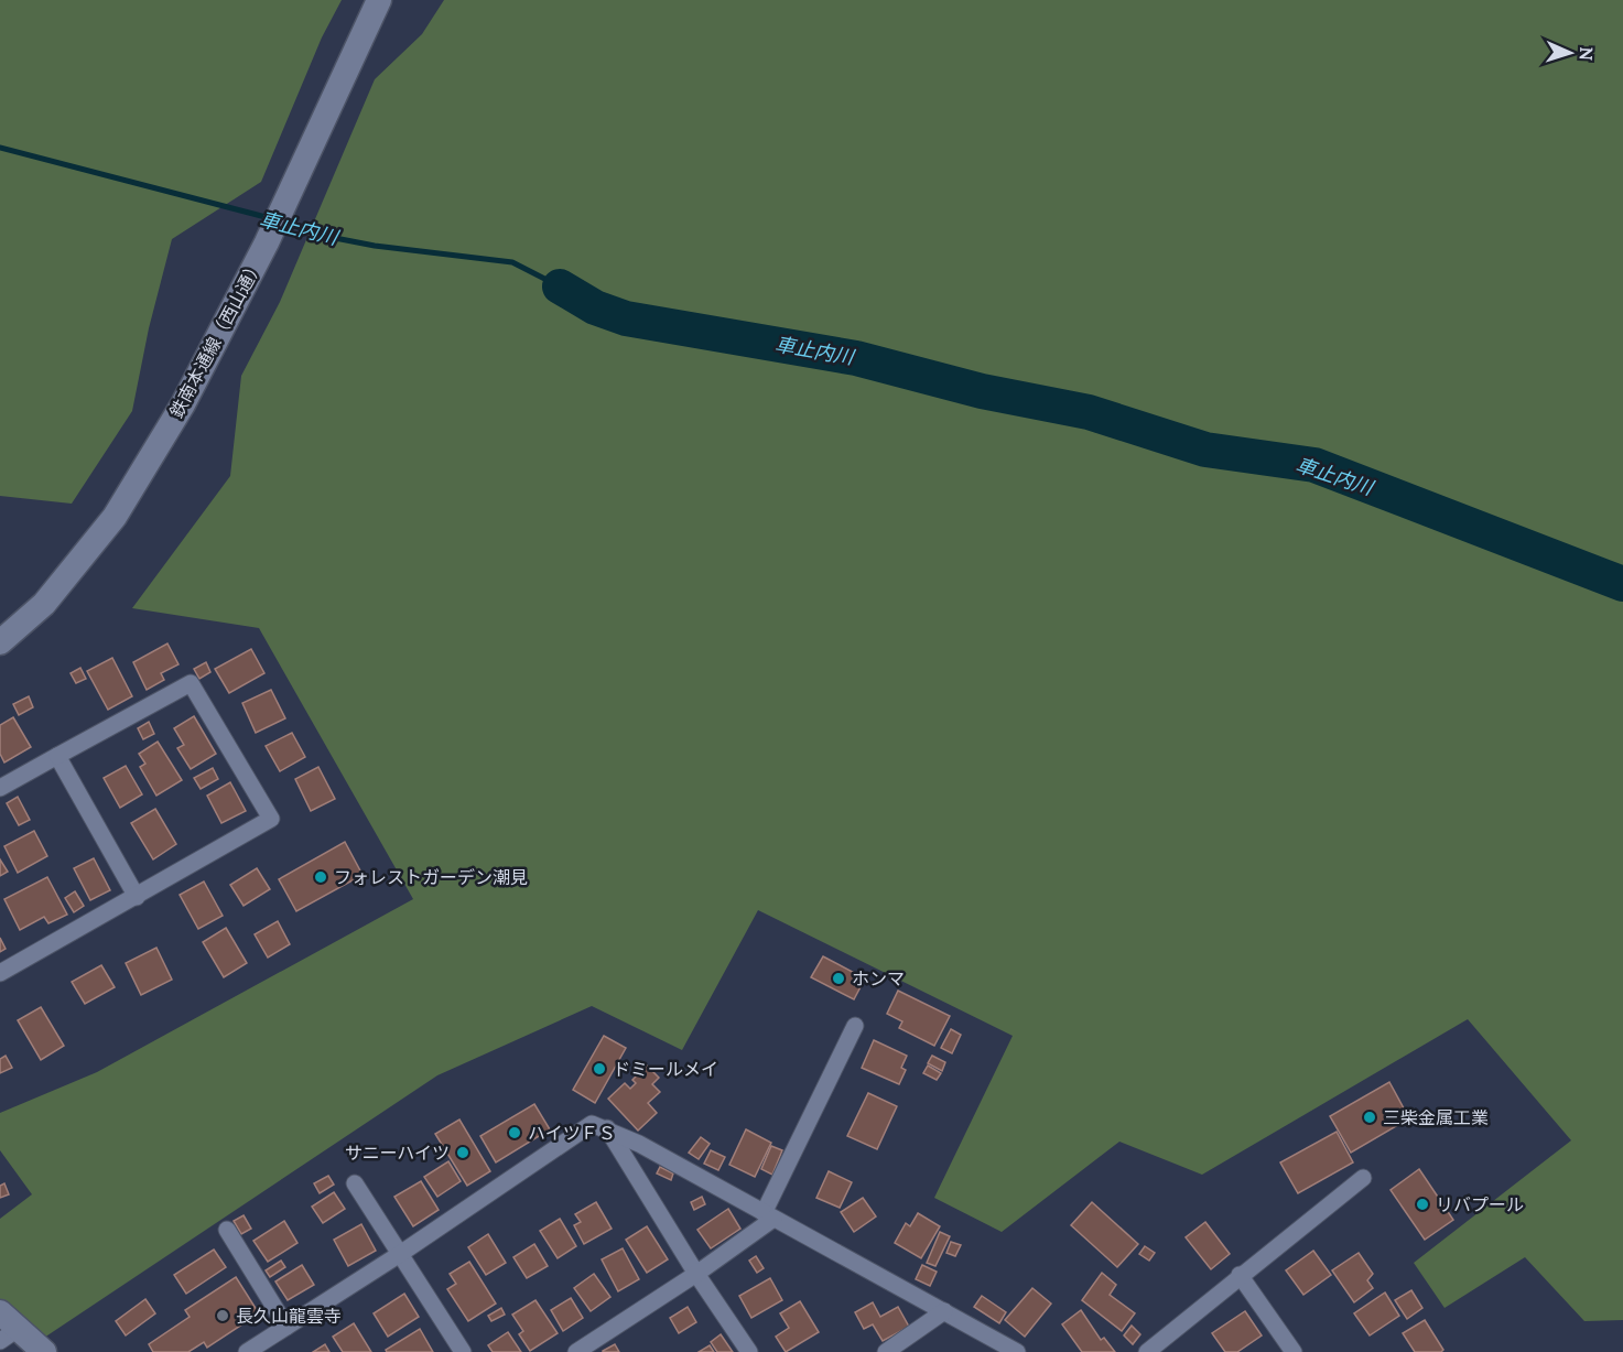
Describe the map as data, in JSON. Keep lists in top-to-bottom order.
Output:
{
  "streets": {
    "street": ["鉄南本通線（西山通）"]
  },
  "water": ["車止内川"],
  "places": [
    "フォレストガーデン潮見",
    "ホンマ",
    "ドミールメイ",
    "三柴金属工業",
    "ハイツＦＳ",
    "サニーハイツ",
    "リバプール",
    "長久山龍雲寺"
  ],
  "north": "right"
}
